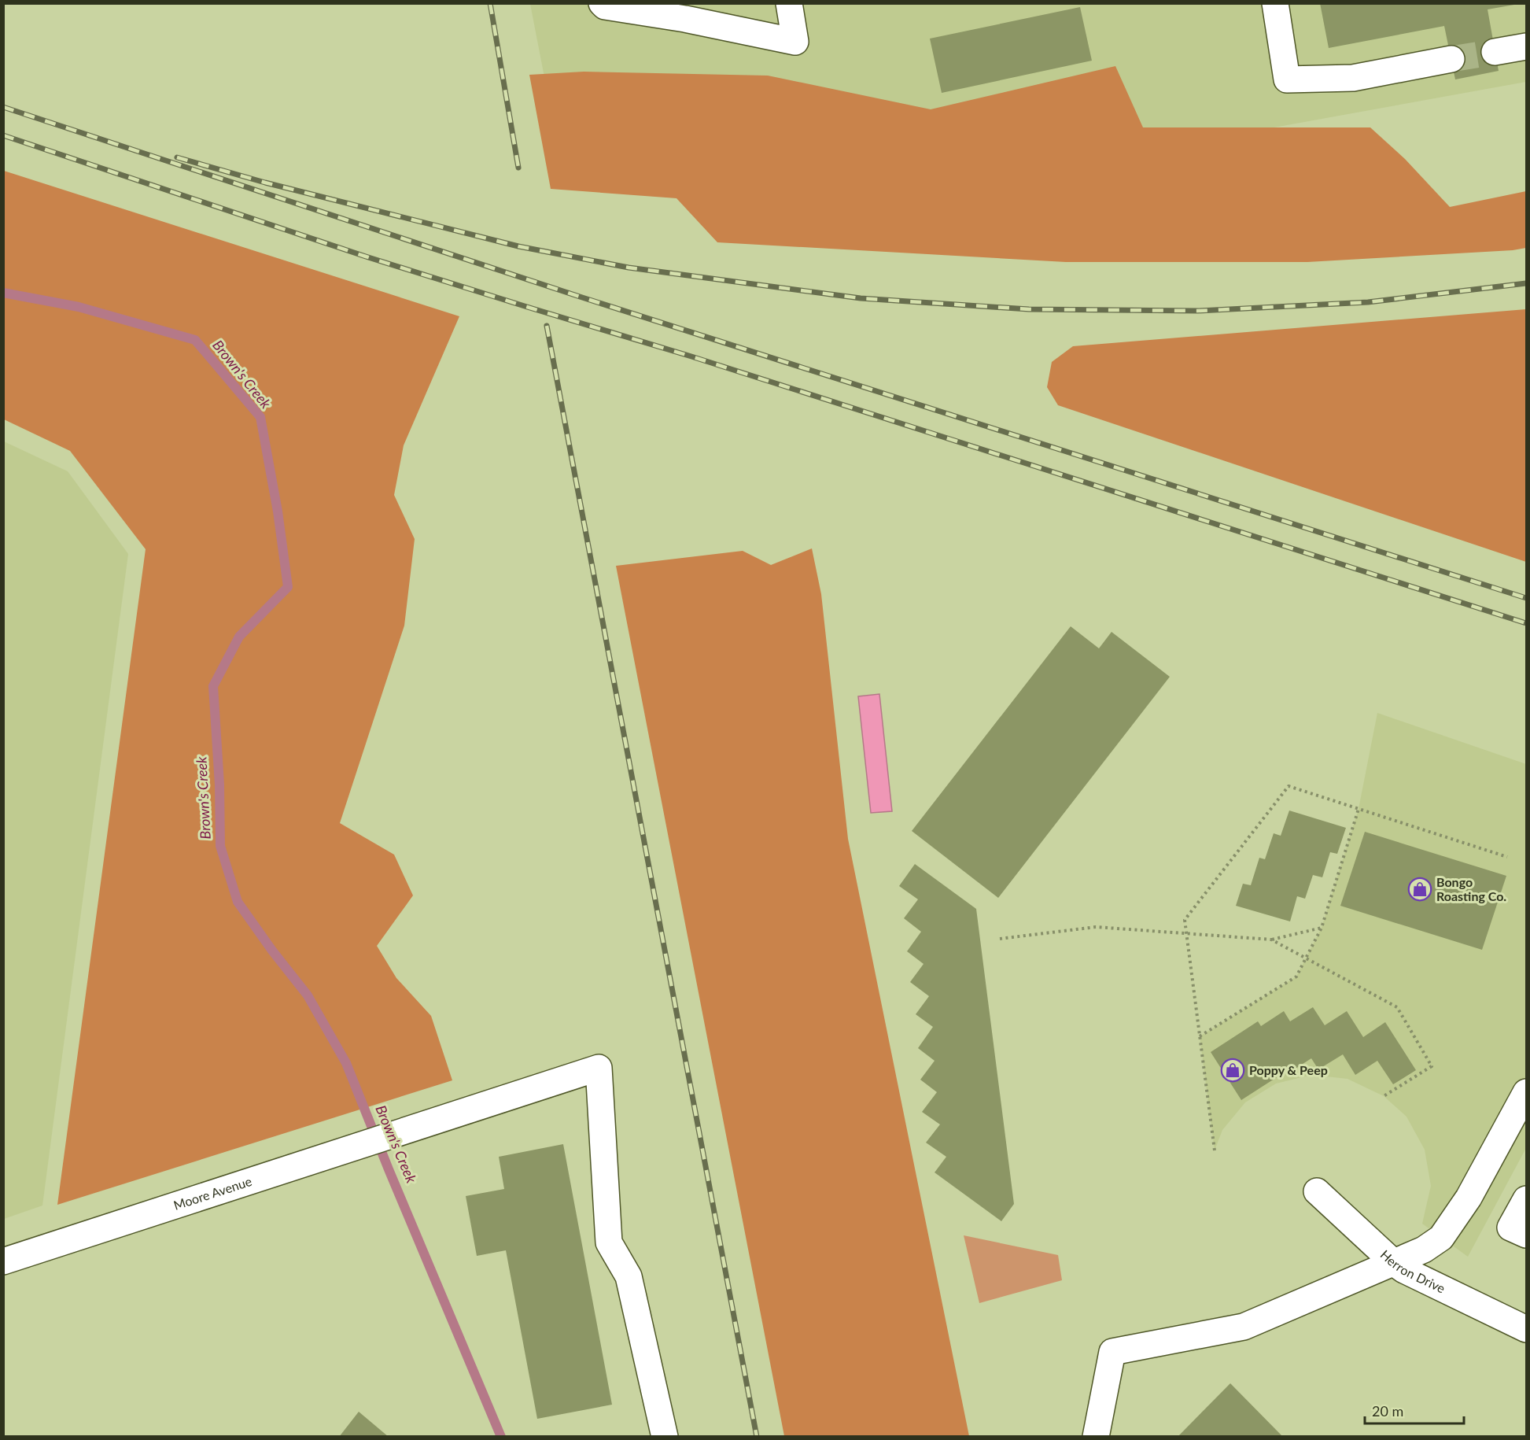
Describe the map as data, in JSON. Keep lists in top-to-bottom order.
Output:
{
  "streets": {
    "street": ["Moore Avenue", "Herron Drive"]
  },
  "water": ["Brown's Creek"],
  "places": {
    "shop": ["Bongo Roasting Co.", "Poppy & Peep"]
  },
  "scale_bar": "20 m"
}
